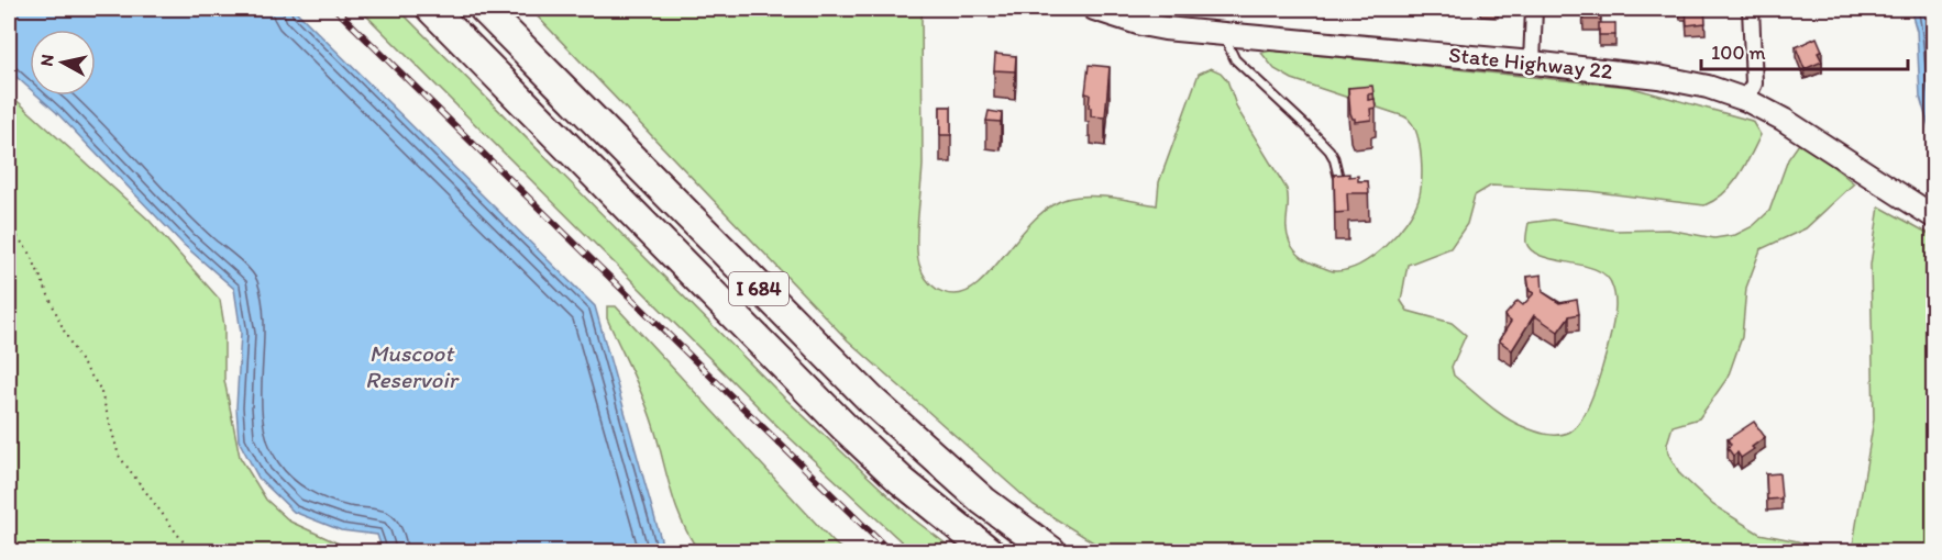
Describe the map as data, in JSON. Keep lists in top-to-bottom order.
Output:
{
  "streets": {
    "highway": ["I 684"],
    "main road": ["State Highway 22"]
  },
  "water": ["Muscoot Reservoir"],
  "scale_bar": "100 m",
  "north": "left"
}
